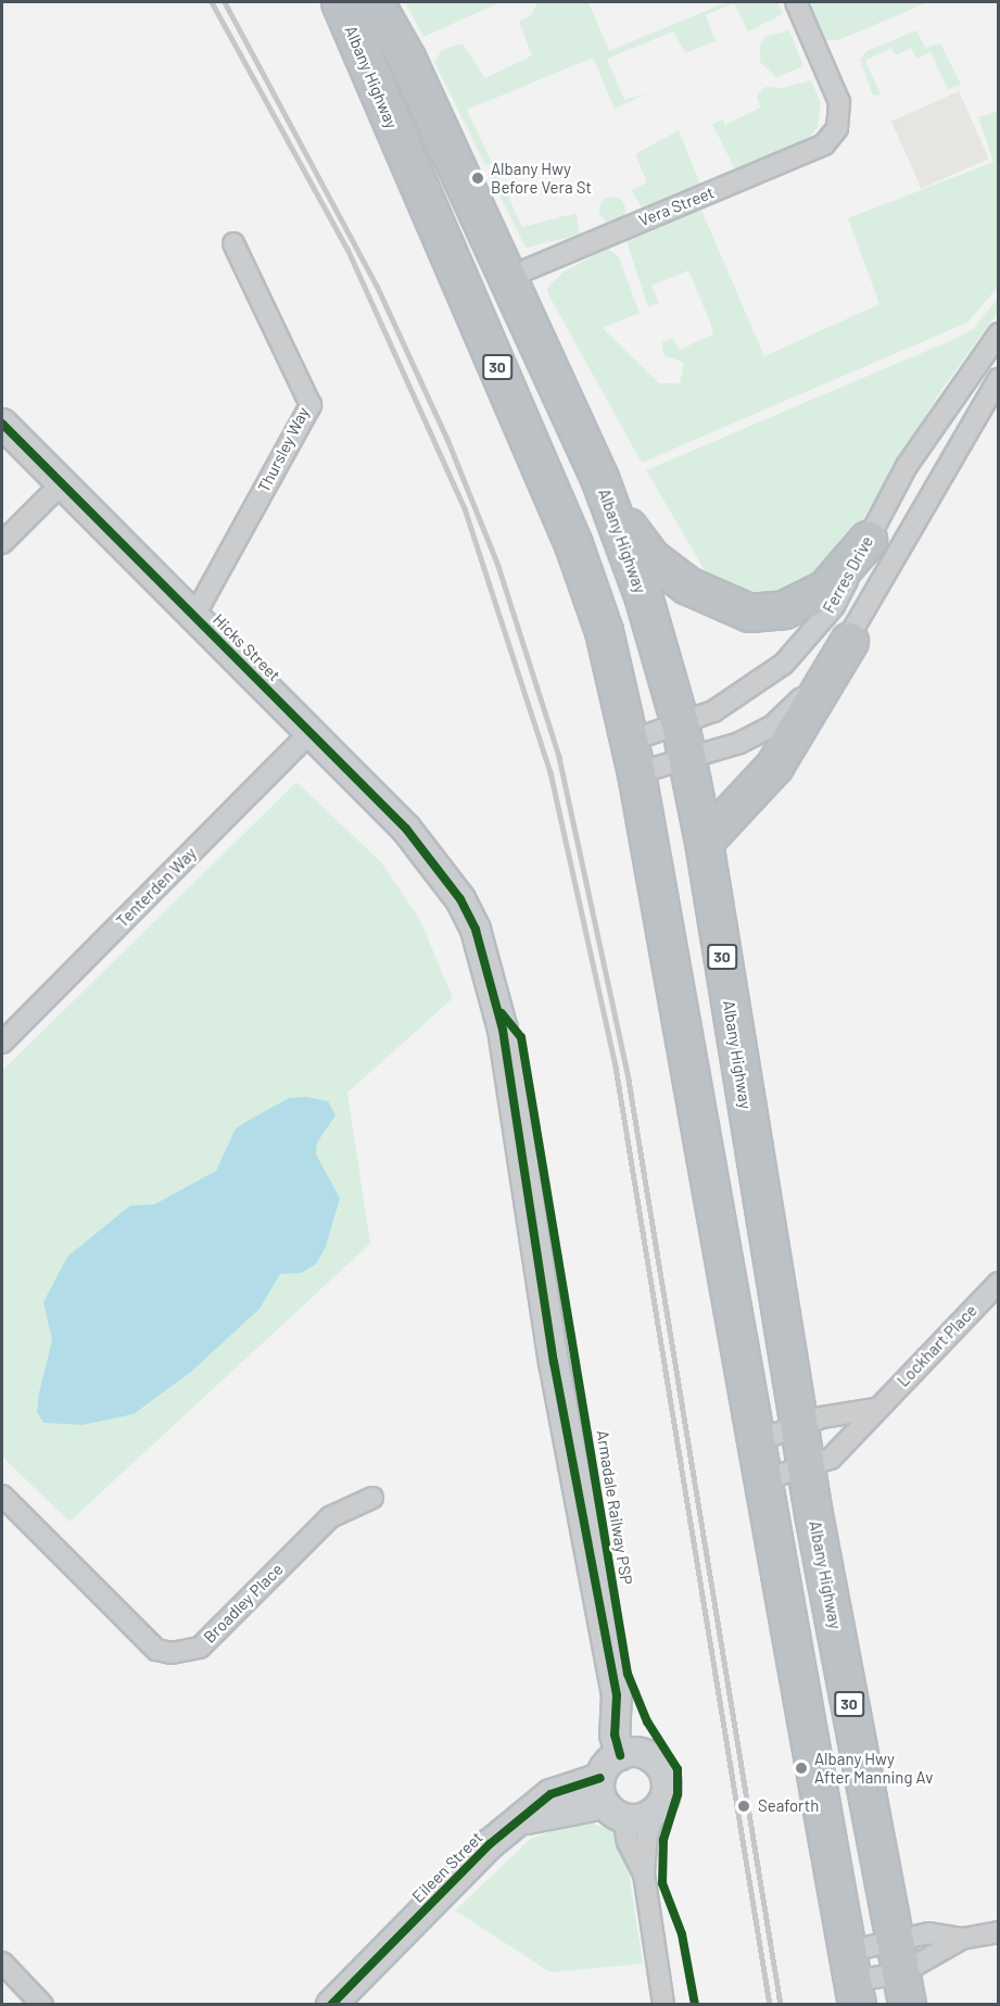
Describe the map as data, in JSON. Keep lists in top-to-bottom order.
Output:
{
  "streets": {
    "highway": ["Albany Highway", "30"],
    "street": [
      "Vera Street",
      "Thursley Way",
      "Ferres Drive",
      "Hicks Street",
      "Tenterden Way",
      "Lockhart Place",
      "Broadley Place",
      "Eileen Street"
    ],
    "cycle path": ["Armadale Railway PSP"]
  },
  "crossings": [
    ["Albany Highway", "Vera Street"],
    ["Albany Highway", "Ferres Drive"],
    ["Albany Highway", "Lockhart Place"],
    ["Thursley Way", "Hicks Street"],
    ["Hicks Street", "Tenterden Way"]
  ],
  "places": ["Albany Hwy Before Vera St", "Albany Hwy After Manning Av", "Seaforth"]
}
